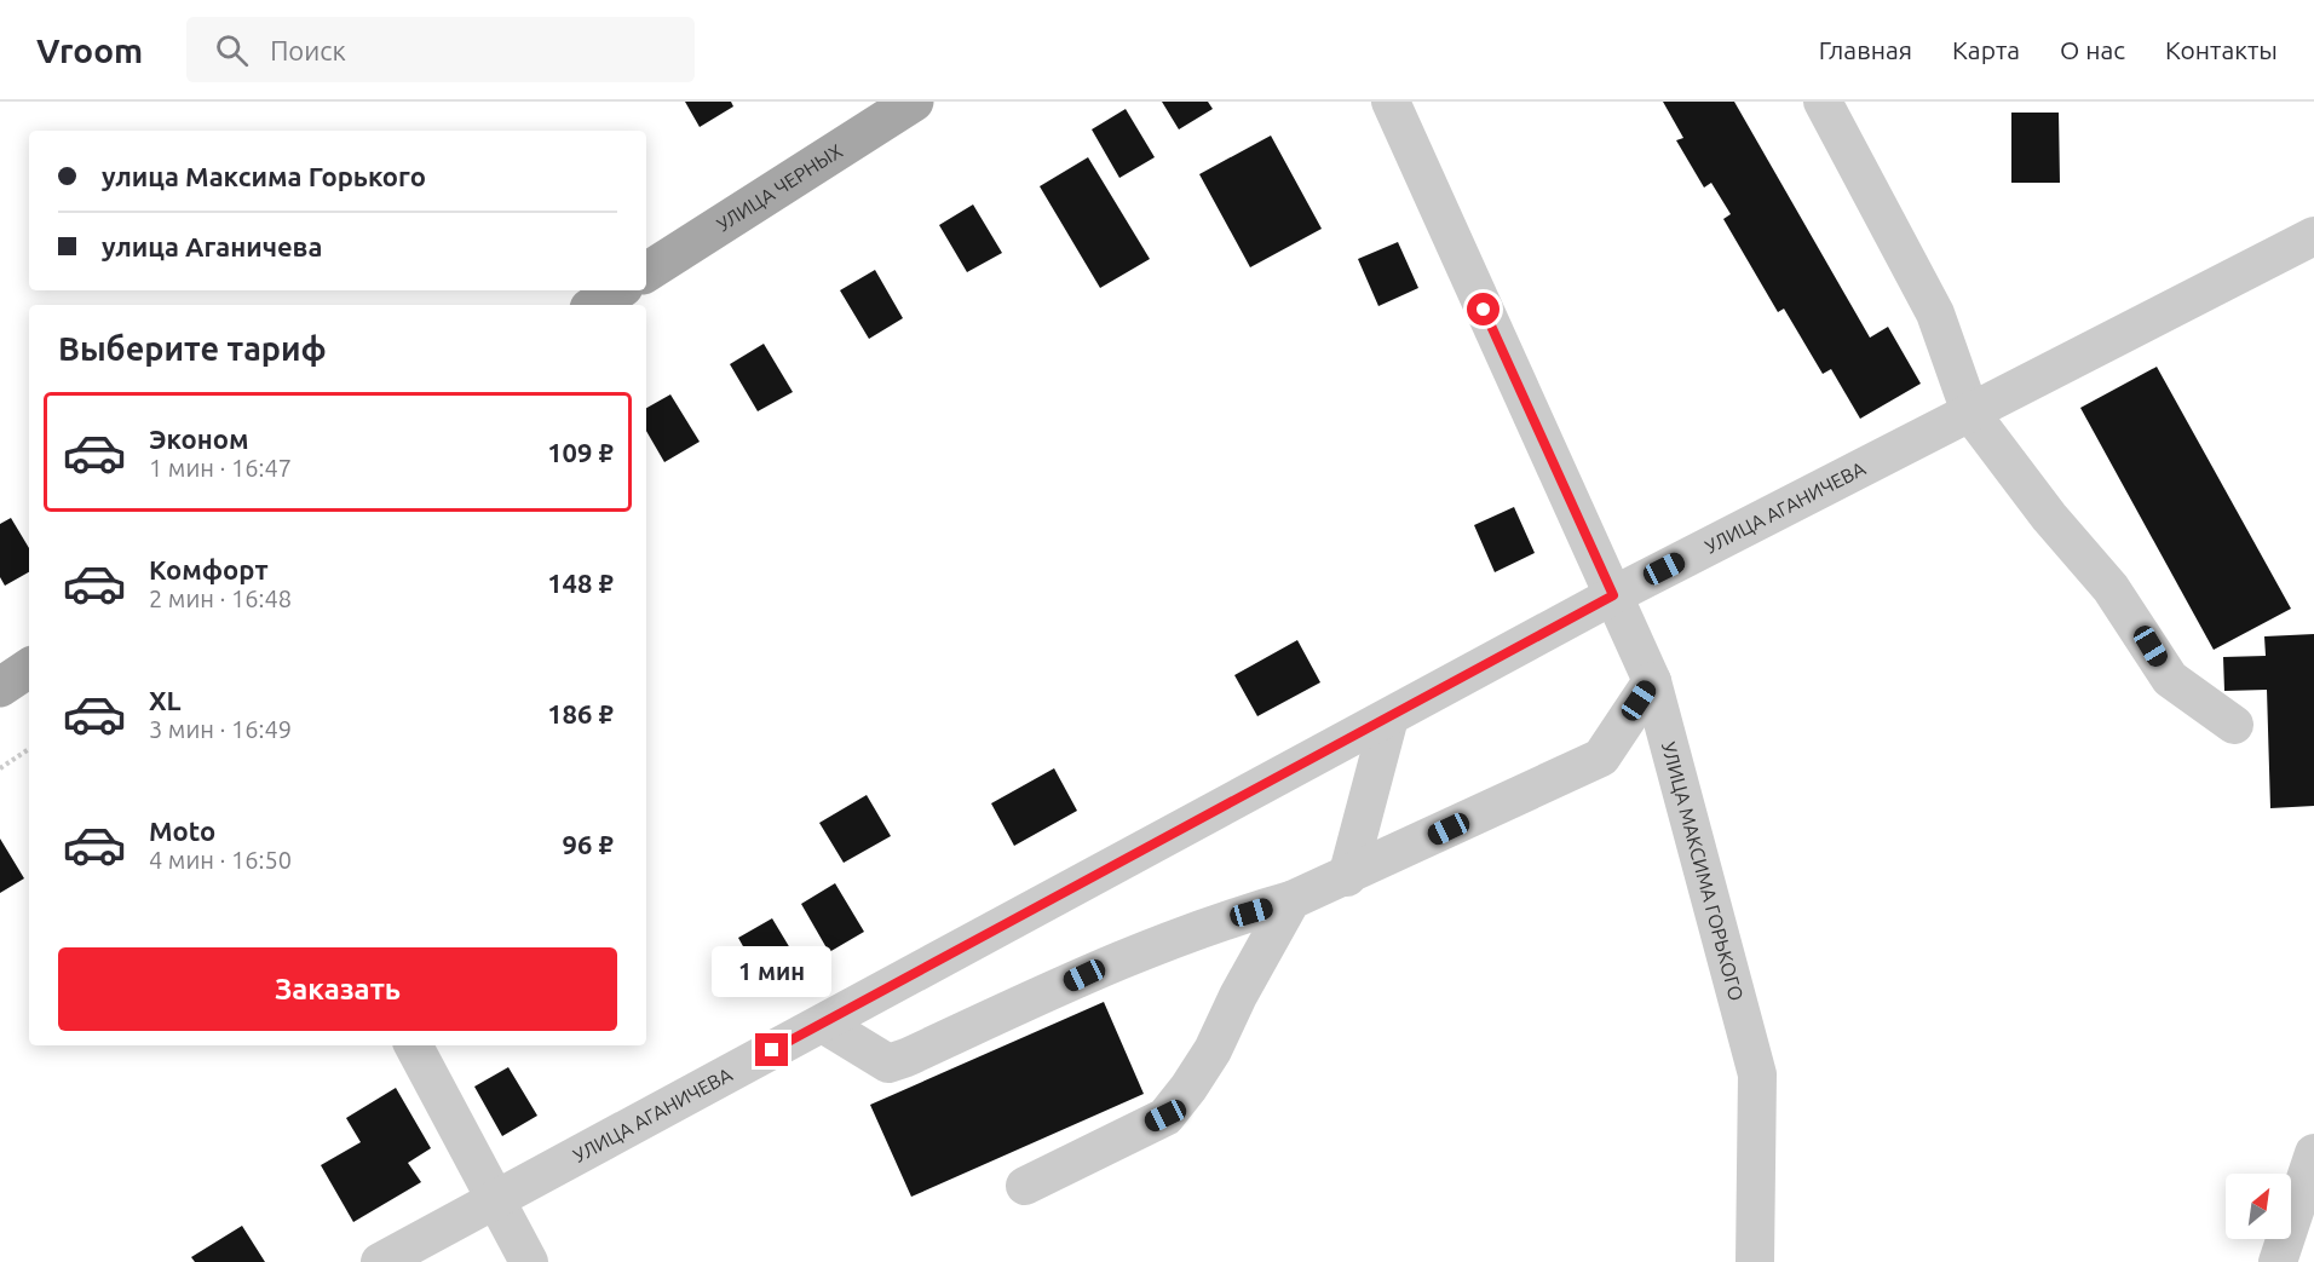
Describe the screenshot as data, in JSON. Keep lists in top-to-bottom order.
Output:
{
  "streets": {
    "main road": ["УЛИЦА ЧЕРНЫХ"],
    "street": ["УЛИЦА АГАНИЧЕВА", "УЛИЦА МАКСИМА ГОРЬКОГО"]
  },
  "crossings": [
    ["УЛИЦА АГАНИЧЕВА", "УЛИЦА МАКСИМА ГОРЬКОГО"]
  ],
  "north": "top right",
  "page": {
    "header": "Vroom",
    "search": "Поиск",
    "nav": [
      "Главная",
      "Карта",
      "О нас",
      "Контакты"
    ],
    "banner": ["улица Максима Горького", "улица Аганичева"],
    "heading": "Выберите тариф",
    "list": [
      {
        "name": "Эконом",
        "note": "1 мин · 16:47",
        "value": "109 ₽"
      },
      {
        "name": "Комфорт",
        "note": "2 мин · 16:48",
        "value": "148 ₽"
      },
      {
        "name": "XL",
        "note": "3 мин · 16:49",
        "value": "186 ₽"
      },
      {
        "name": "Moto",
        "note": "4 мин · 16:50",
        "value": "96 ₽"
      }
    ],
    "buttons": "Заказать",
    "bubble": "1 мин"
  }
}
